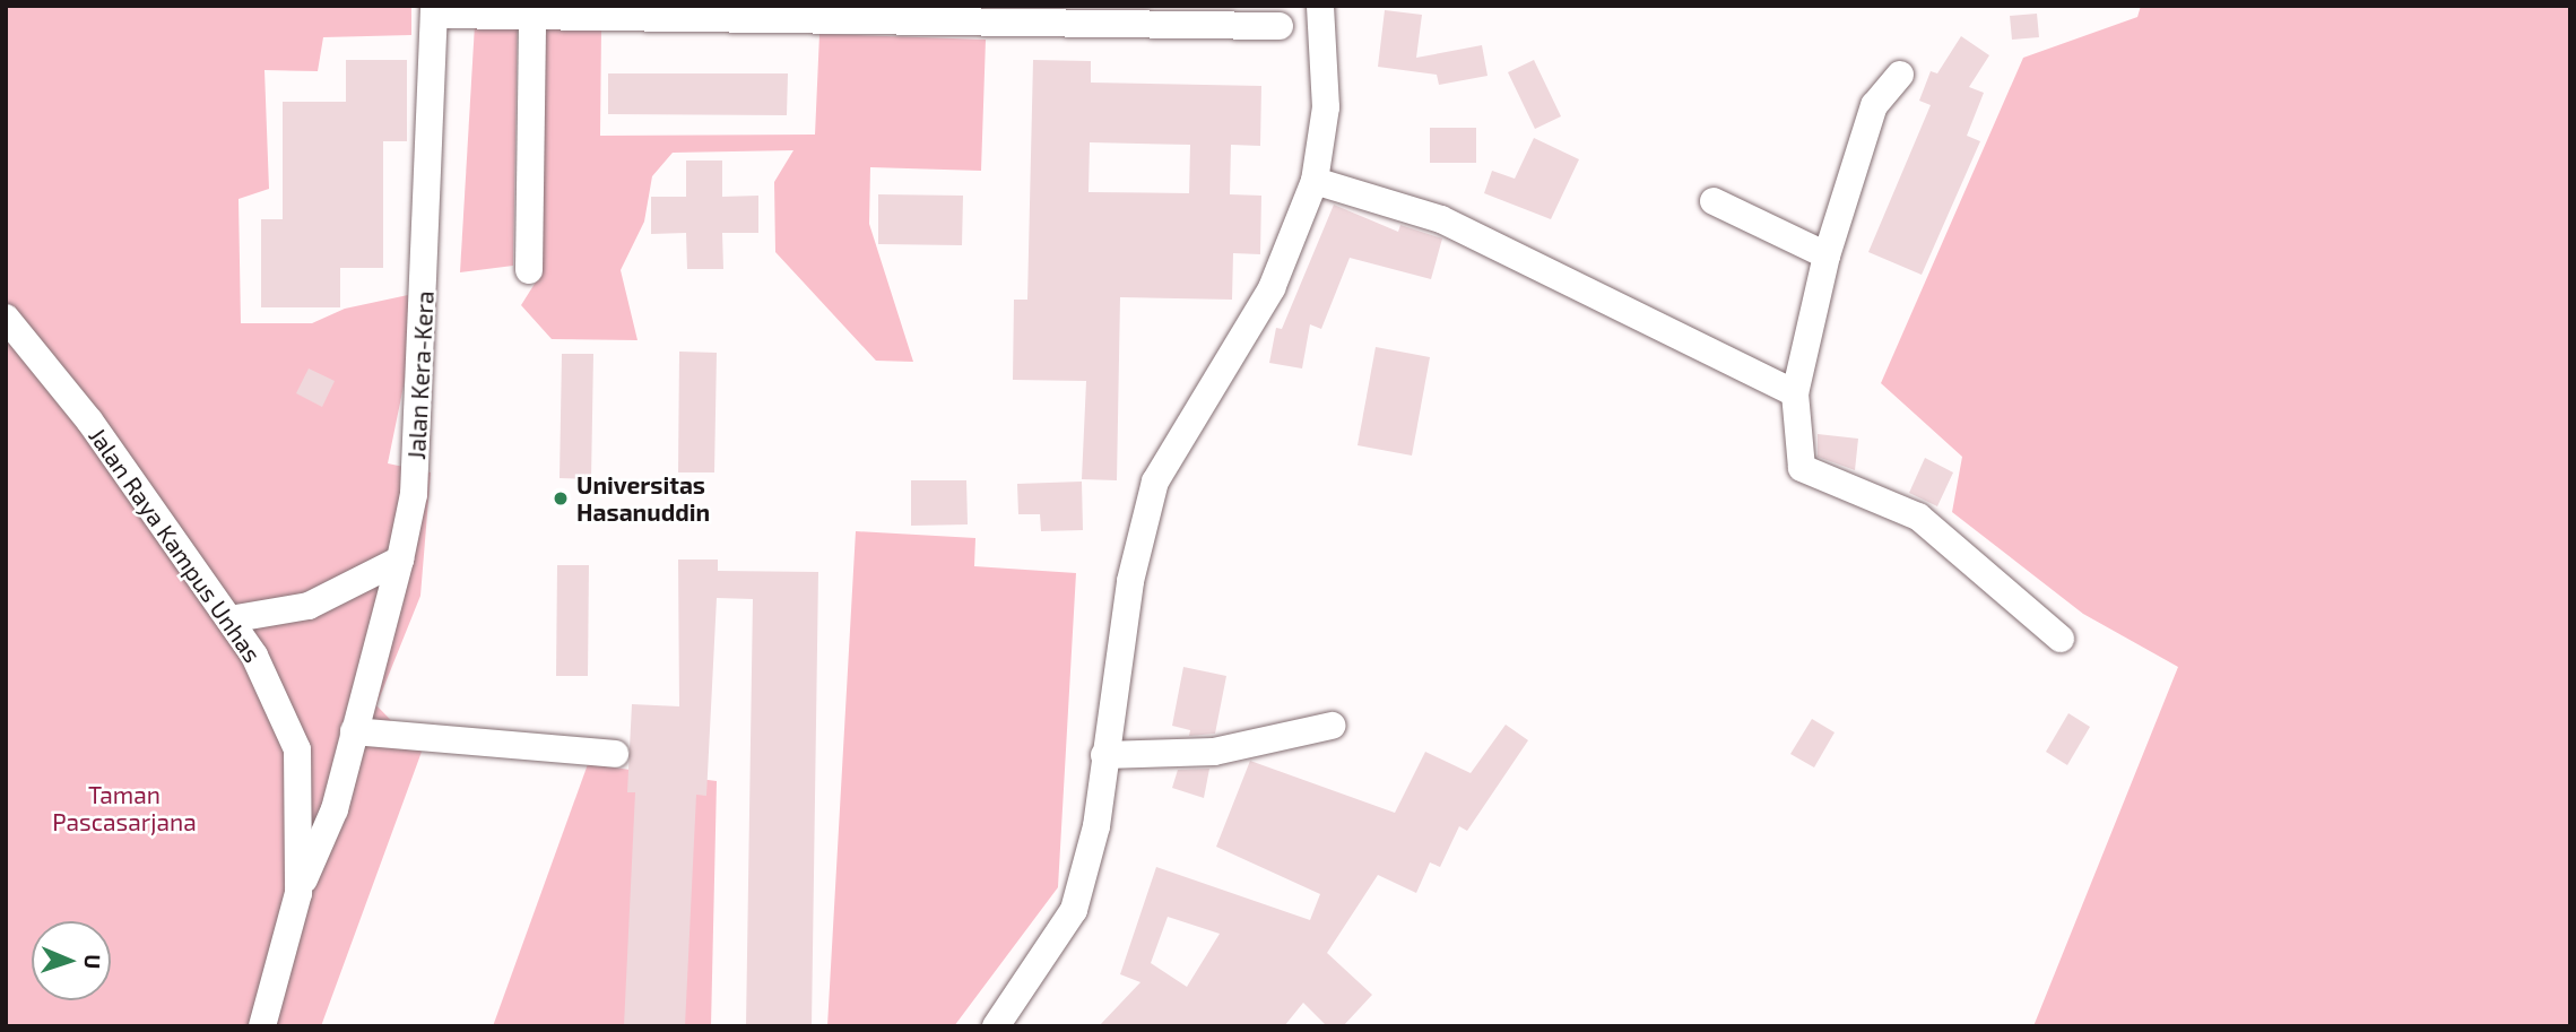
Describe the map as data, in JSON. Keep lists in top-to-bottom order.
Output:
{
  "streets": {
    "street": ["Jalan Kera-Kera", "Jalan Raya Kampus Unhas"]
  },
  "crossings": [
    ["Jalan Kera-Kera", "Jalan Raya Kampus Unhas"]
  ],
  "parks": ["Taman Pascasarjana"],
  "places": ["Universitas Hasanuddin"],
  "north": "right"
}
